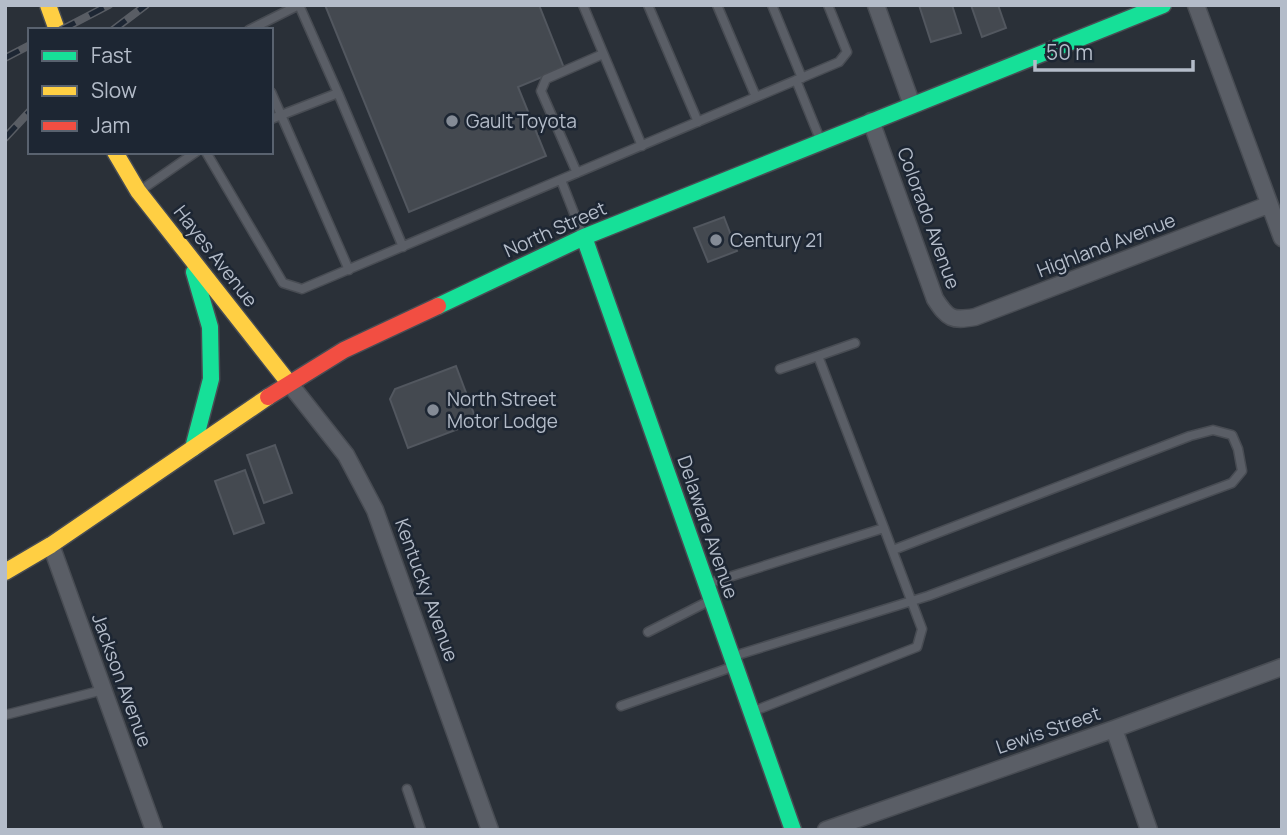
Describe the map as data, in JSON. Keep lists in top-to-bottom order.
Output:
{
  "streets": {
    "street": [
      "Colorado Avenue",
      "North Street",
      "Highland Avenue",
      "Hayes Avenue",
      "Delaware Avenue",
      "Kentucky Avenue",
      "Jackson Avenue",
      "Lewis Street"
    ]
  },
  "crossings": [
    ["Colorado Avenue", "North Street"],
    ["Colorado Avenue", "Highland Avenue"],
    ["North Street", "Hayes Avenue"],
    ["North Street", "Delaware Avenue"],
    ["North Street", "Kentucky Avenue"],
    ["North Street", "Jackson Avenue"],
    ["Hayes Avenue", "Kentucky Avenue"]
  ],
  "places": ["Gault Toyota", "Century 21", "North Street Motor Lodge"],
  "legend": ["Fast", "Slow", "Jam"],
  "scale_bar": "50 m"
}
